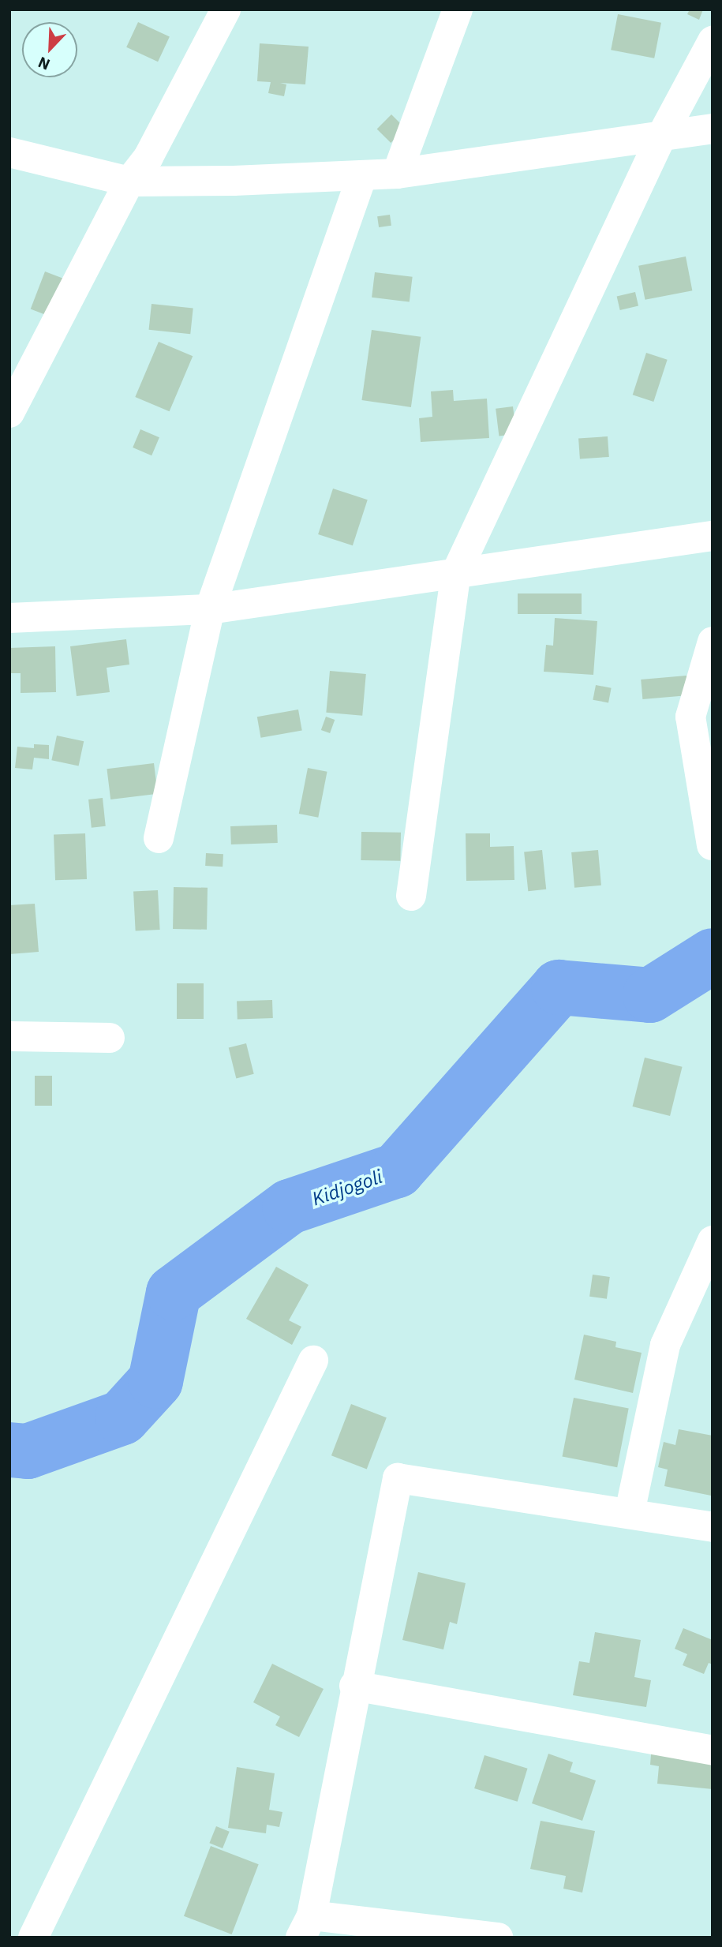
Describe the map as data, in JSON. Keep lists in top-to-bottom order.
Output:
{
  "water": ["Kidjogoli"],
  "north": "bottom left"
}
